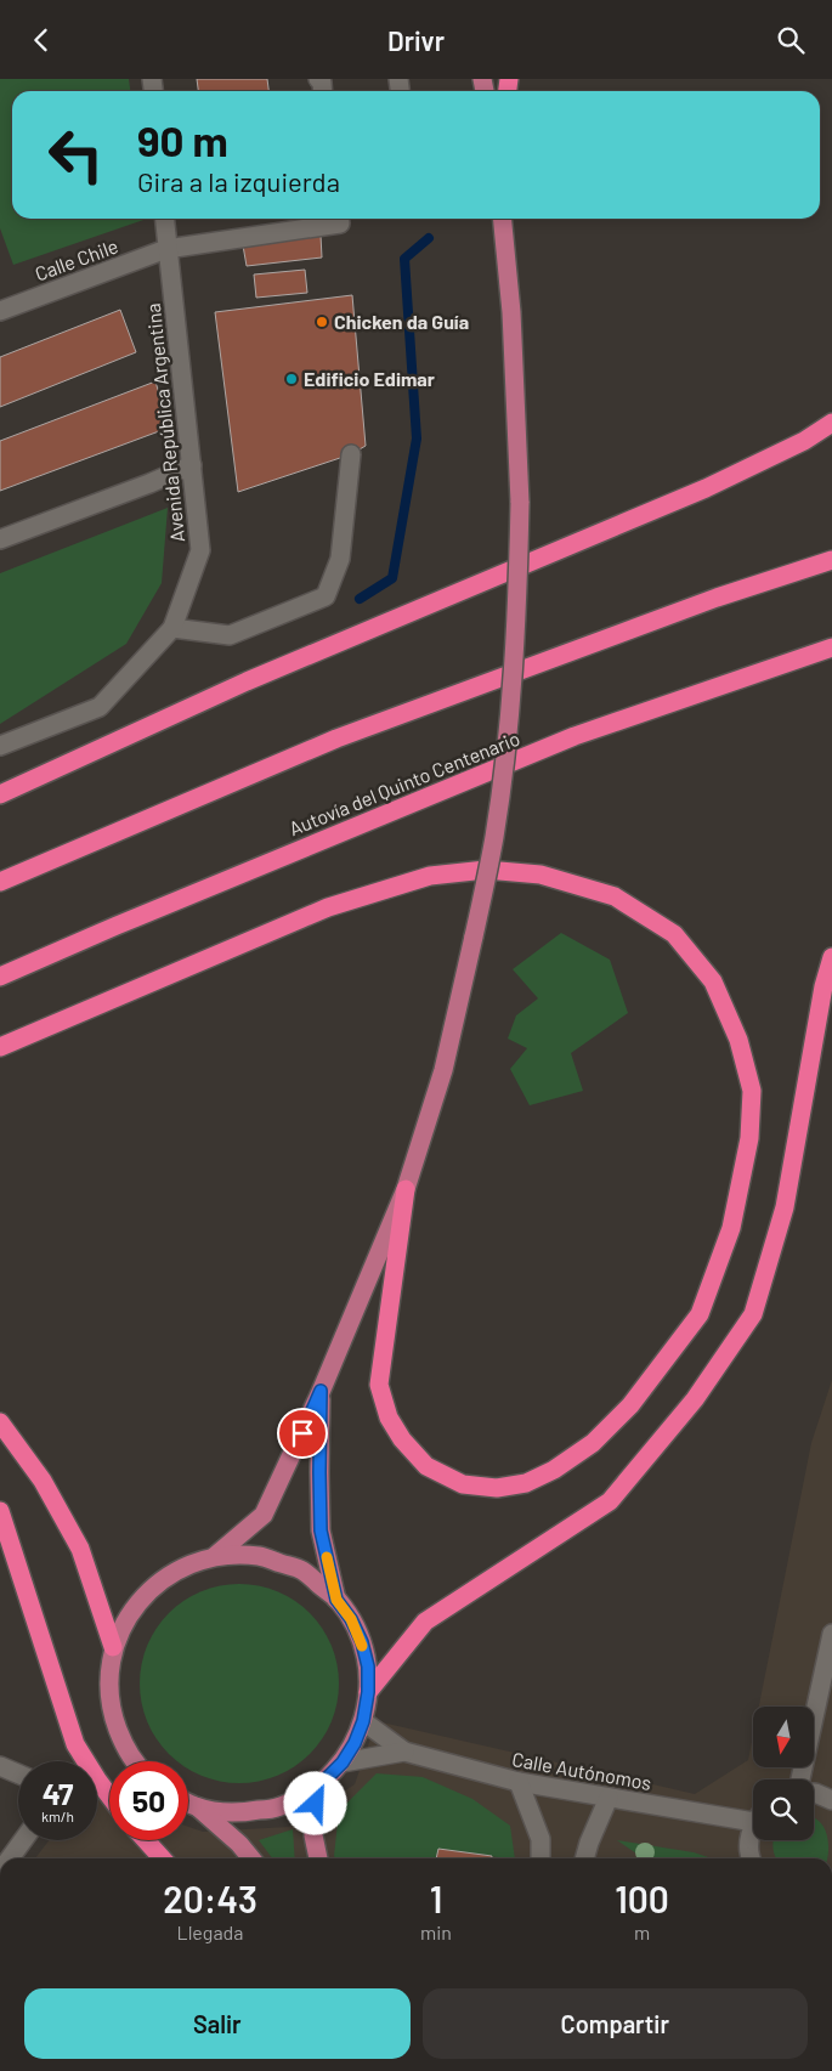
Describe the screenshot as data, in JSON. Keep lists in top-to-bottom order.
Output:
{
  "streets": {
    "highway": ["Autovía del Quinto Centenario"],
    "street": ["Calle Chile", "Avenida República Argentina", "Calle Autónomos"]
  },
  "crossings": [
    ["Calle Chile", "Avenida República Argentina"]
  ],
  "places": ["Chicken da Guía", "Edificio Edimar"],
  "north": "bottom",
  "page": {
    "header": "Drivr",
    "turn": ["90 m", "Gira a la izquierda"],
    "speed": "47 km/h",
    "limit": "50",
    "eta": [
      "20:43",
      "Llegada",
      "1",
      "min",
      "100",
      "m"
    ],
    "buttons": ["Salir", "Compartir"]
  }
}
